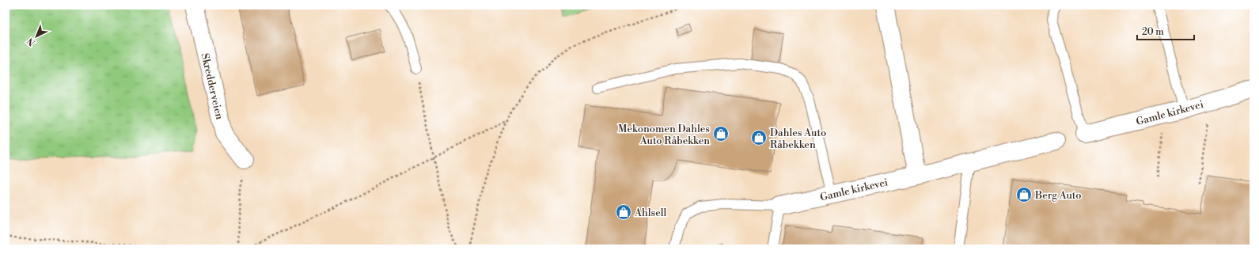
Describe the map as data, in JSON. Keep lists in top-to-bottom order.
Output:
{
  "streets": {
    "street": ["Skredderveien", "Gamle kirkevei"]
  },
  "places": {
    "shop": [
      "Mekonomen Dahles Auto Råbekken",
      "Dahles Auto Råbekken",
      "Berg Auto",
      "Ahlsell"
    ]
  },
  "scale_bar": "20 m",
  "north": "bottom left"
}
